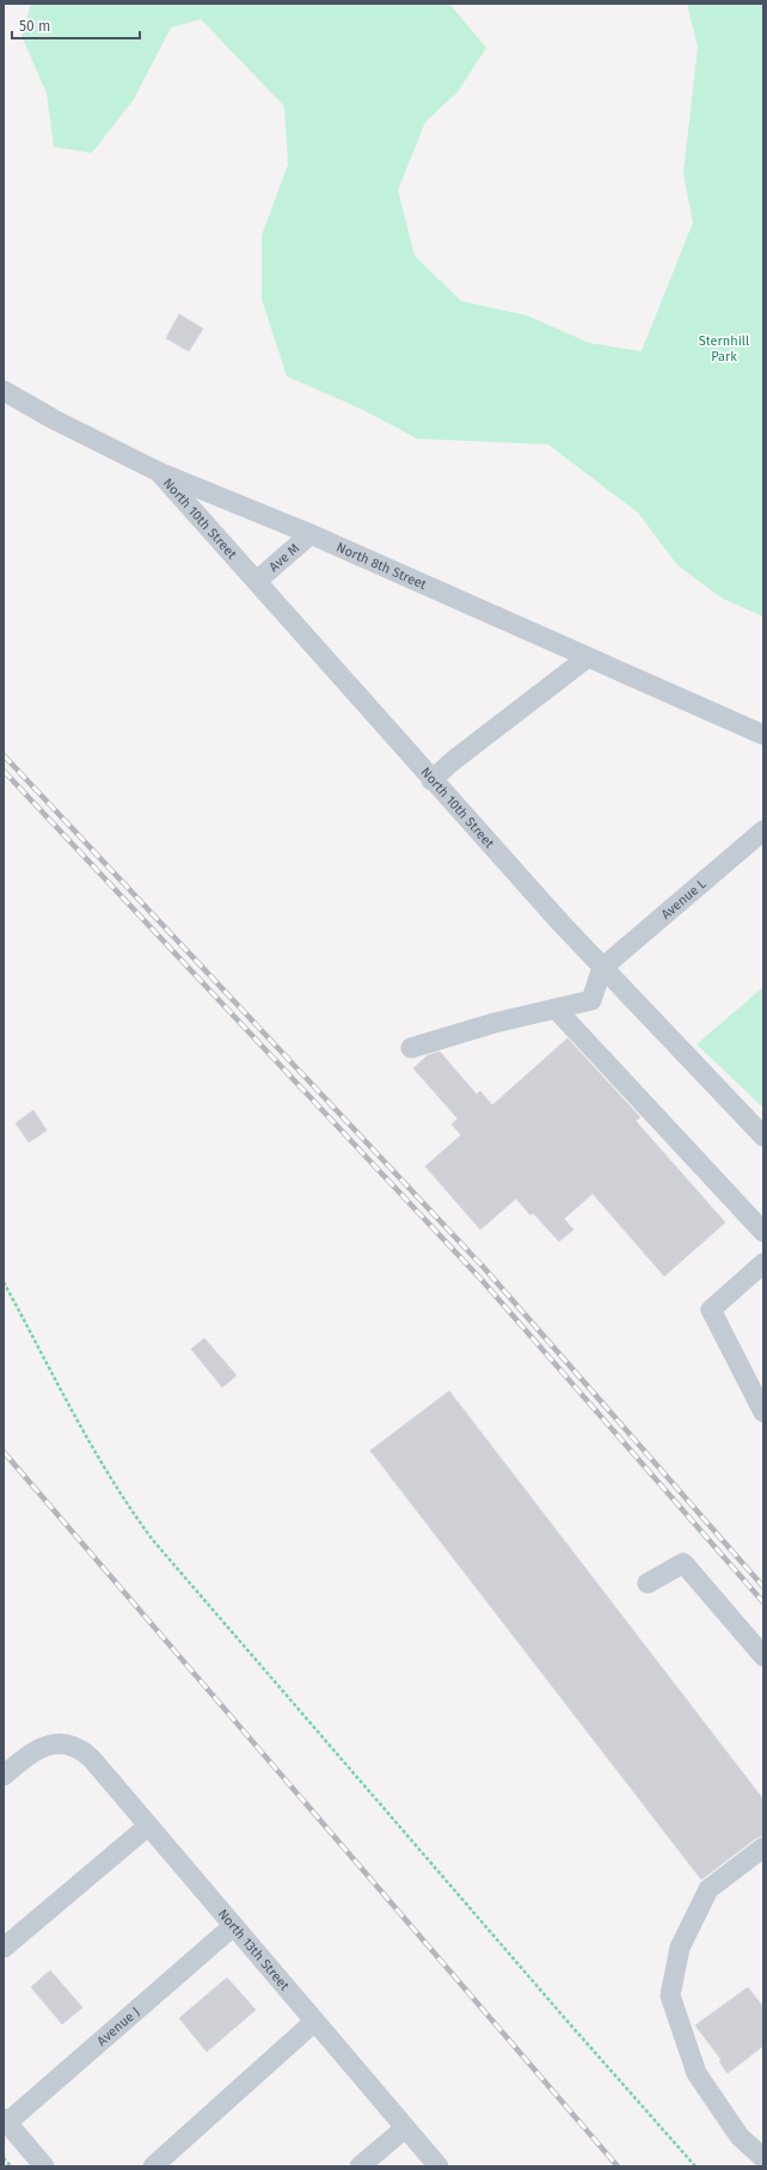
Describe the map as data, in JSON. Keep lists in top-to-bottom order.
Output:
{
  "streets": {
    "street": [
      "North 10th Street",
      "Ave M",
      "North 8th Street",
      "Avenue L",
      "North 13th Street",
      "Avenue J"
    ]
  },
  "crossings": [
    ["North 10th Street", "Ave M"],
    ["North 10th Street", "North 8th Street"],
    ["North 10th Street", "Avenue L"],
    ["Ave M", "North 8th Street"],
    ["North 13th Street", "Avenue J"]
  ],
  "parks": ["Sternhill Park"],
  "scale_bar": "50 m"
}
